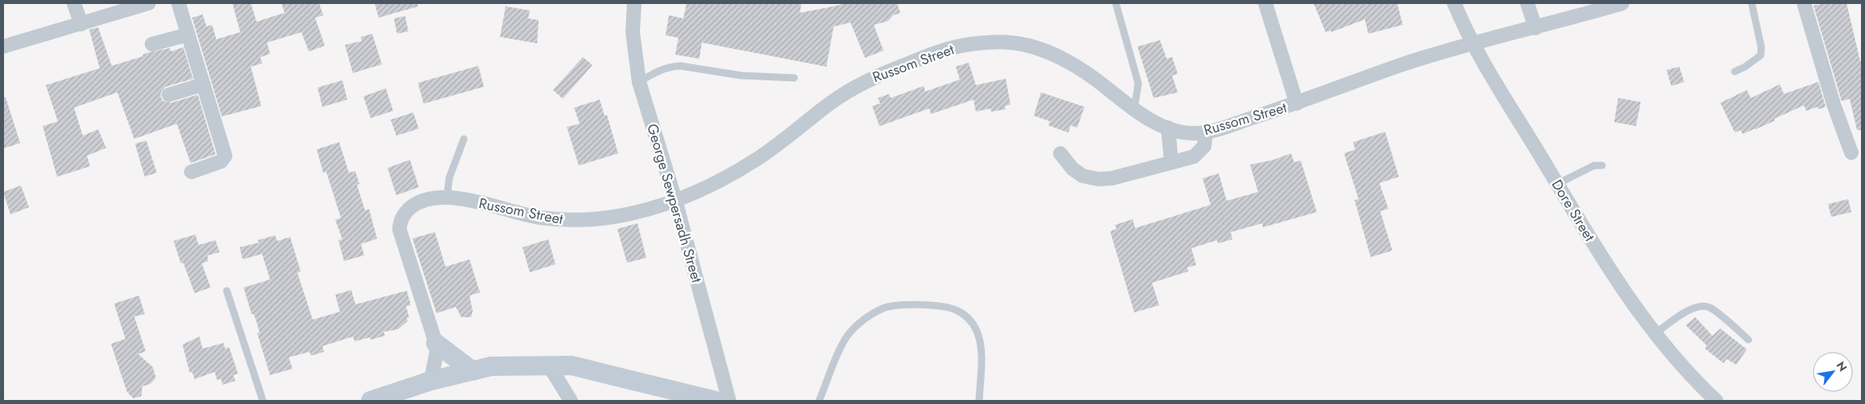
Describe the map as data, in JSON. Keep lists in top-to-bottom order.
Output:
{
  "streets": {
    "street": ["Russom Street", "George Sewpersadh Street", "Dore Street"]
  },
  "crossings": [
    ["Russom Street", "George Sewpersadh Street"],
    ["Russom Street", "Dore Street"]
  ],
  "north": "top right"
}
